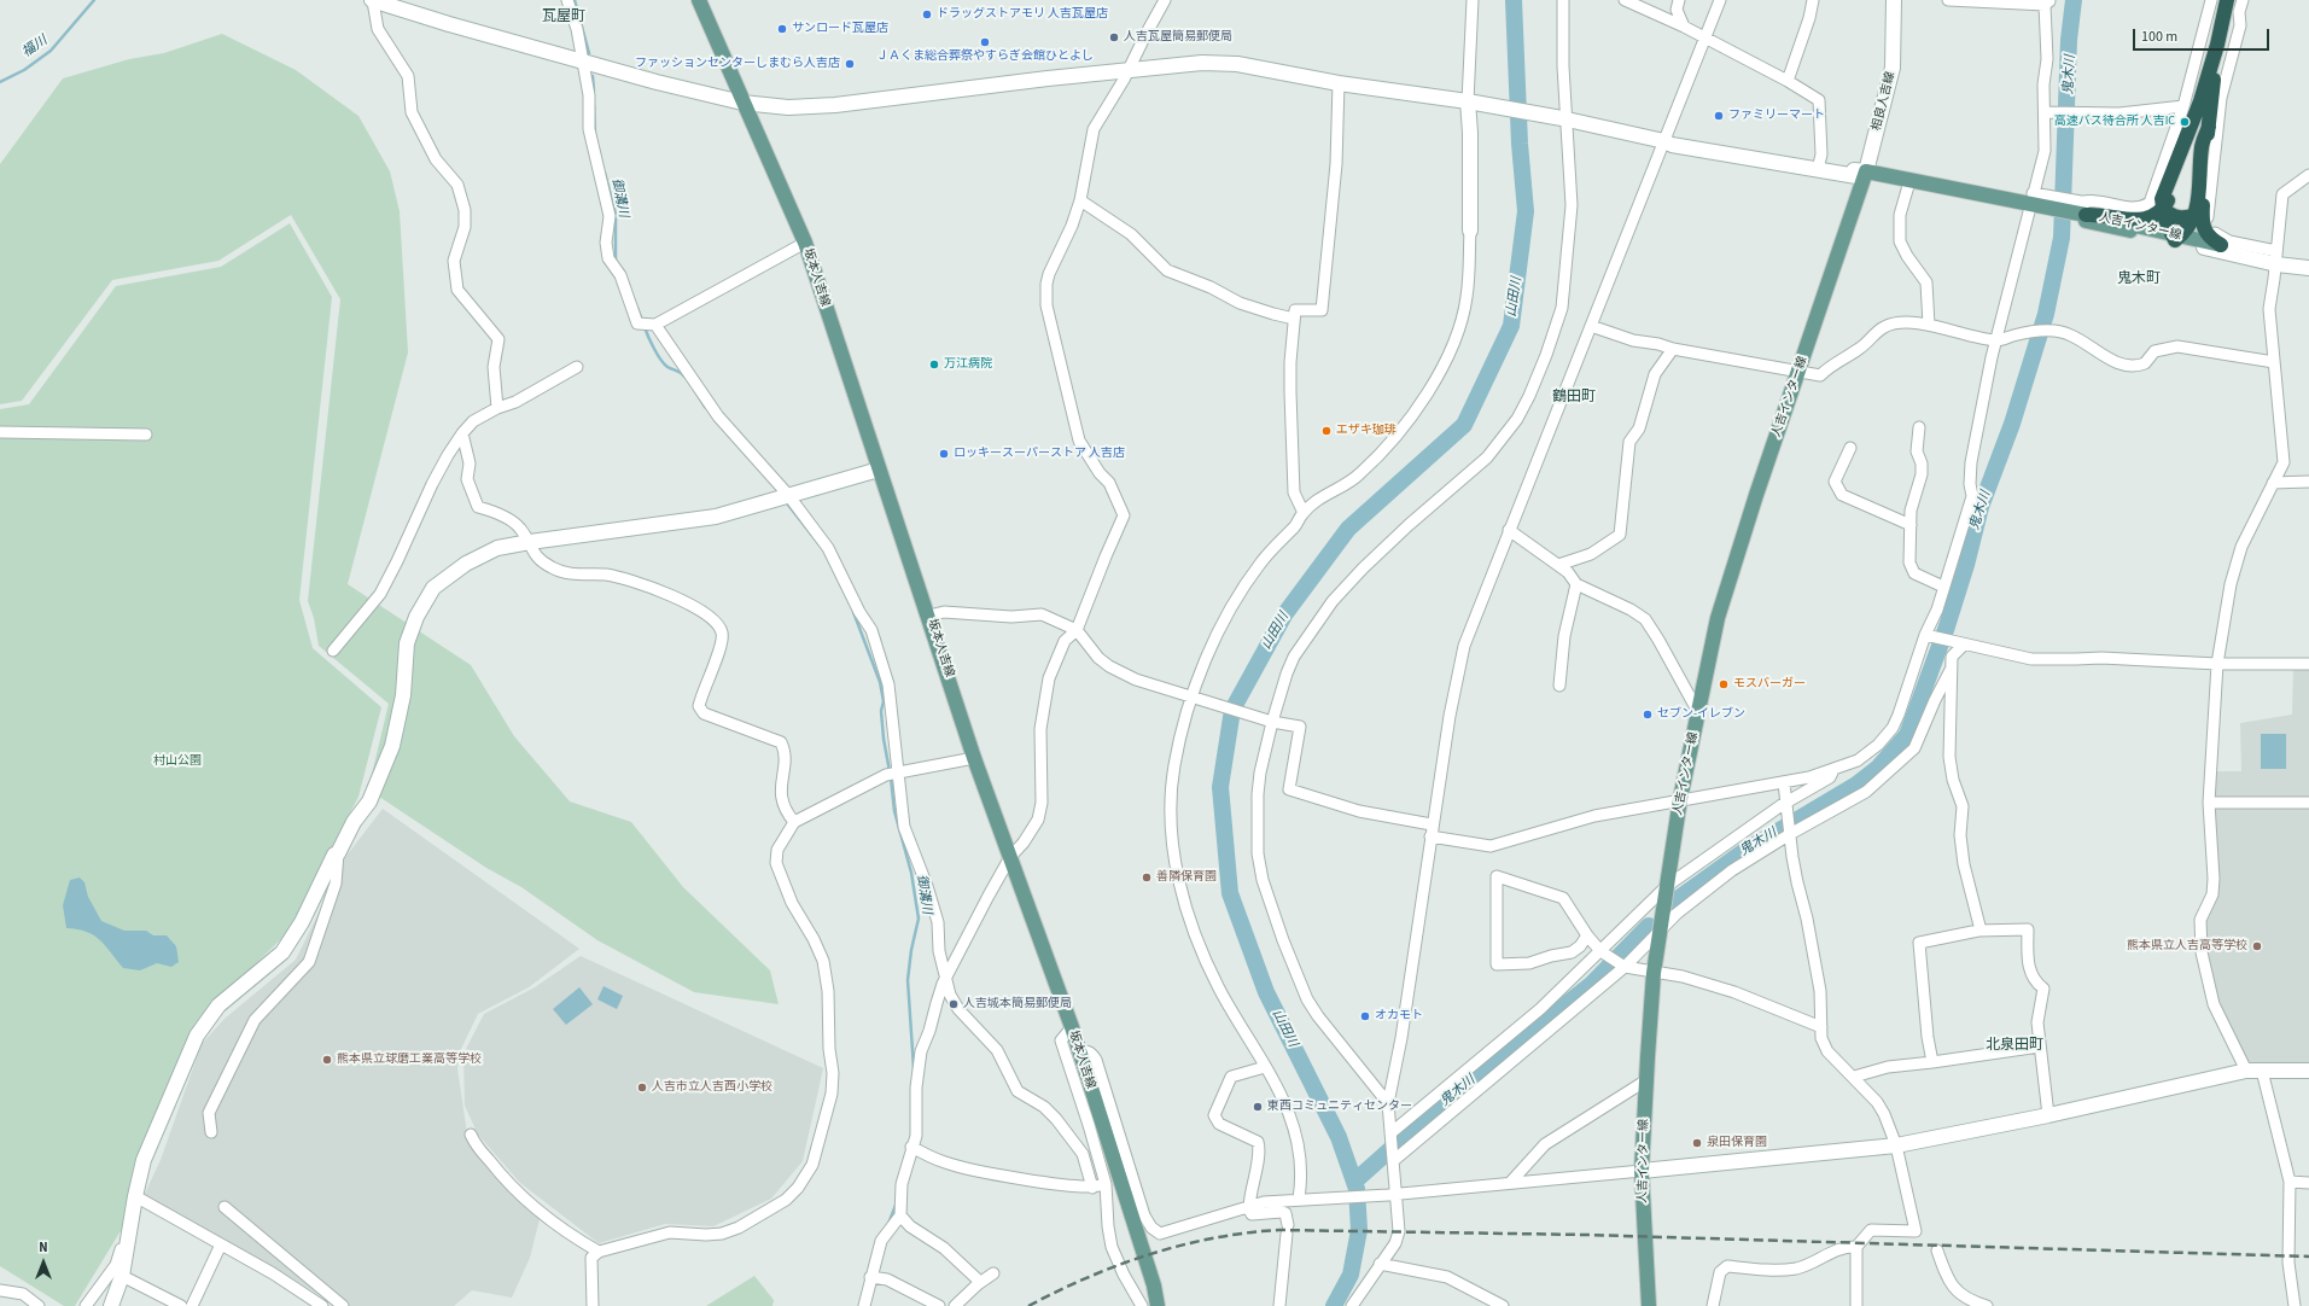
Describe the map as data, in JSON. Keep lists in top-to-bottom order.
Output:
{
  "streets": {
    "main road": ["人吉インター線", "坂本人吉線"],
    "street": ["相良人吉線"]
  },
  "crossings": [
    ["相良人吉線", "人吉インター線"]
  ],
  "districts": [
    "瓦屋町",
    "鬼木町",
    "鶴田町",
    "北泉田町"
  ],
  "water": [
    "福川",
    "鬼木川",
    "御溝川",
    "山田川"
  ],
  "parks": ["村山公園"],
  "places": [
    "ドラッグストアモリ 人吉瓦屋店",
    "サンロード瓦屋店",
    "人吉瓦屋簡易郵便局",
    "ＪＡくま総合葬祭やすらぎ会館ひとよし",
    "ファッションセンターしまむら人吉店",
    "ファミリーマート",
    "高速バス待合所 人吉IC",
    "万江病院",
    "エザキ珈琲",
    "ロッキースーパーストア 人吉店",
    "モスバーガー",
    "セブン-イレブン",
    "善隣保育園",
    "熊本県立人吉高等学校",
    "人吉城本簡易郵便局",
    "オカモト",
    "熊本県立球磨工業高等学校",
    "人吉市立人吉西小学校",
    "東西コミュニティセンター",
    "泉田保育園"
  ],
  "scale_bar": "100 m",
  "north": "top"
}
